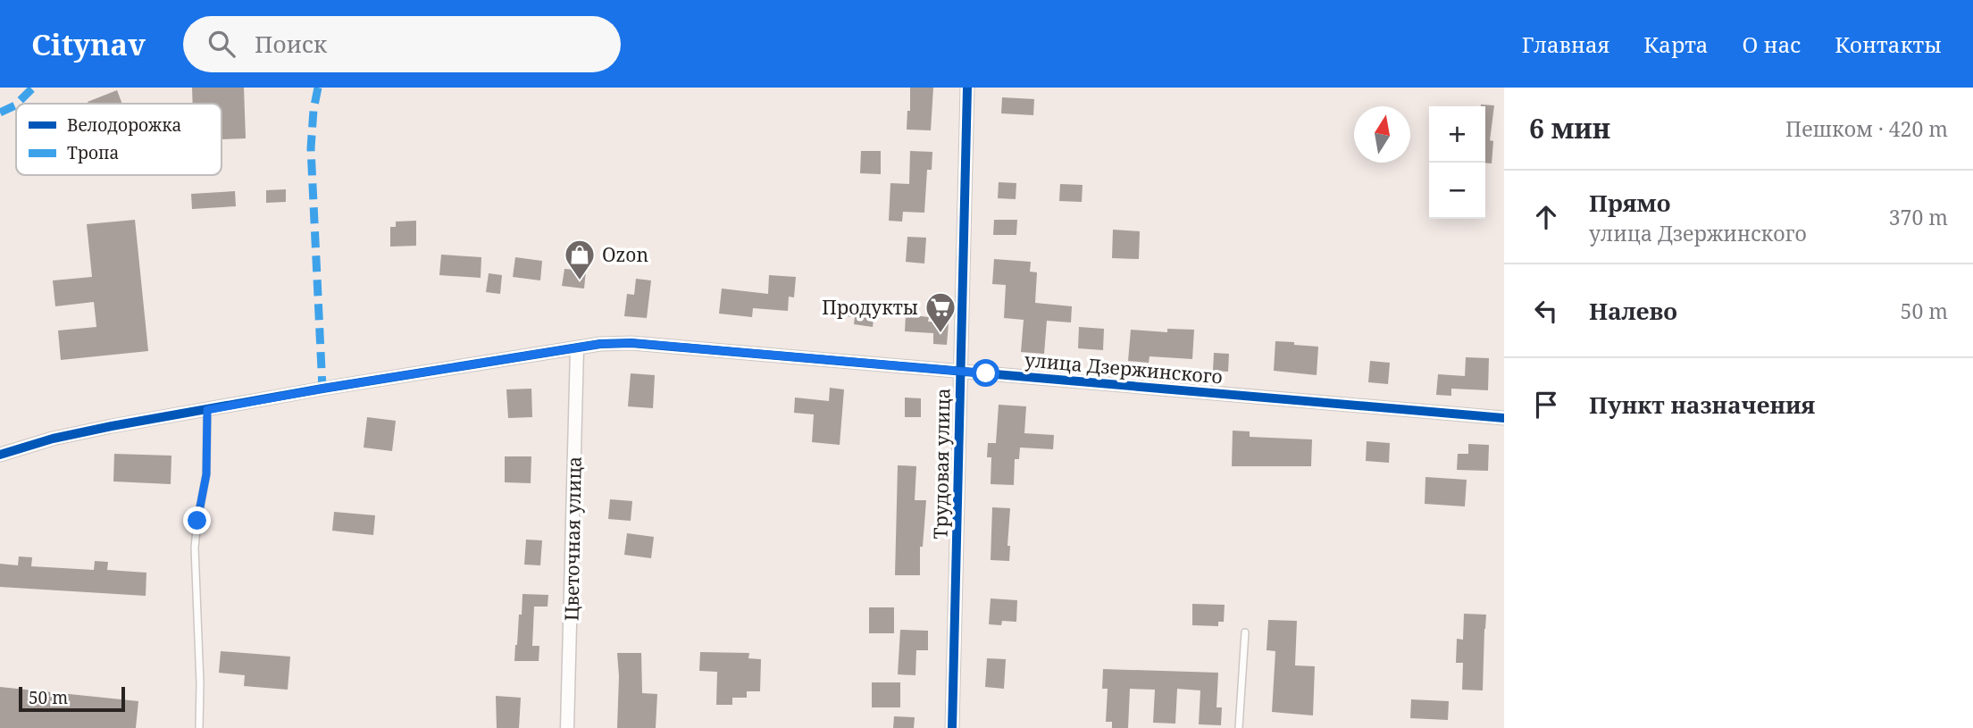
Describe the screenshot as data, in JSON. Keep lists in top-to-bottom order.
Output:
{
  "streets": {
    "street": ["улица Дзержинского", "Трудовая улица", "Цветочная улица"]
  },
  "crossings": [
    ["улица Дзержинского", "Трудовая улица"],
    ["улица Дзержинского", "Цветочная улица"]
  ],
  "places": {
    "shop": ["Ozon"],
    "supermarket": ["Продукты"]
  },
  "legend": ["Велодорожка", "Тропа"],
  "scale_bar": "50 m",
  "north": "top",
  "page": {
    "header": "Citynav",
    "search": "Поиск",
    "nav": [
      "Главная",
      "Карта",
      "О нас",
      "Контакты"
    ],
    "heading": ["6 мин", "Пешком · 420 m"],
    "map_buttons": ["+", "−"],
    "list": [
      ["Прямо", "улица Дзержинского", "370 m"],
      ["Налево", "50 m"],
      "Пункт назначения"
    ],
    "scale": "50 m"
  }
}
